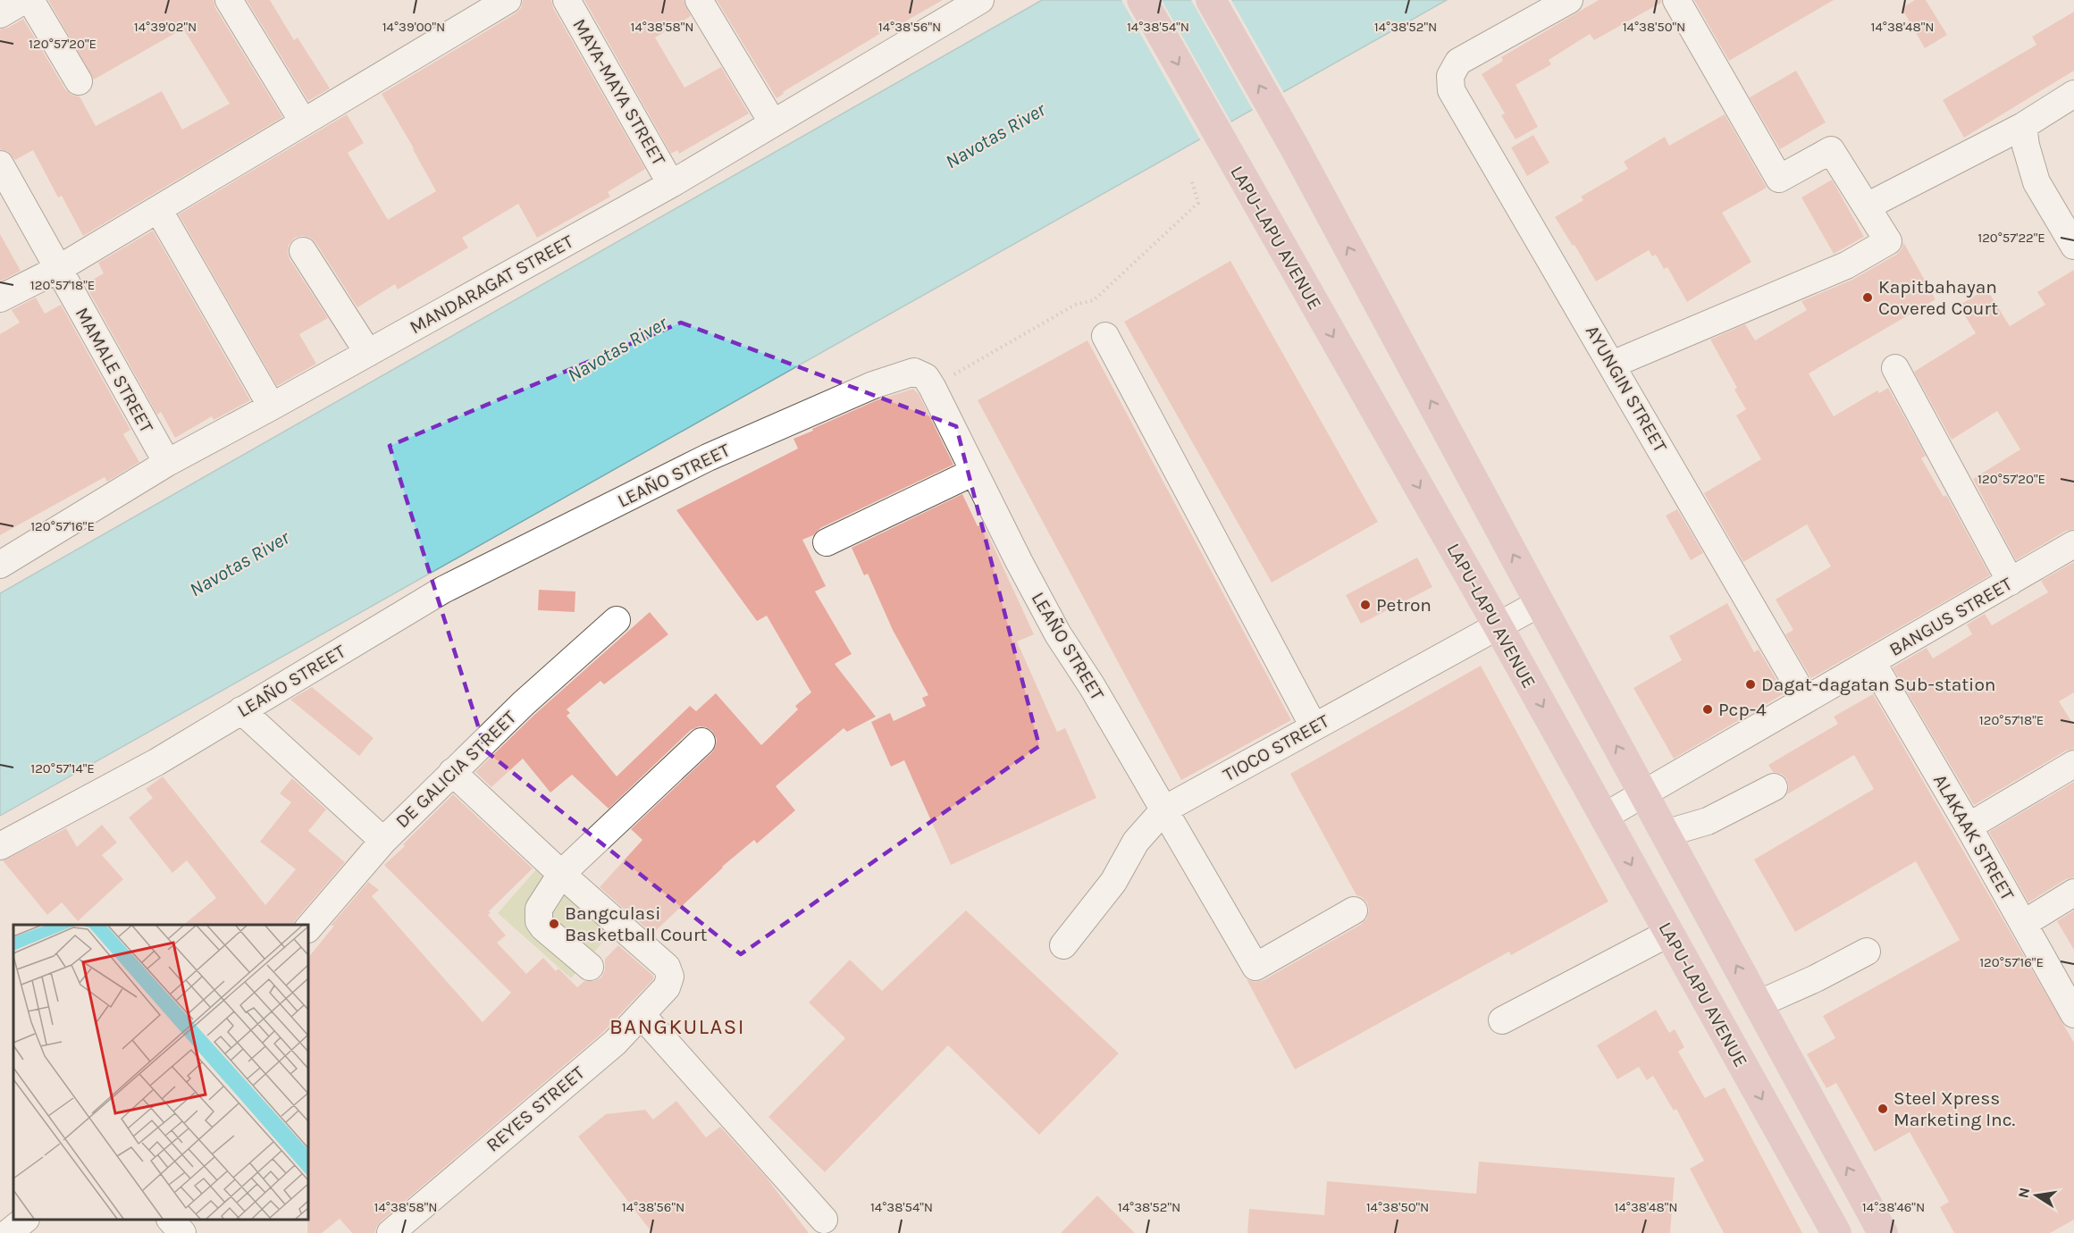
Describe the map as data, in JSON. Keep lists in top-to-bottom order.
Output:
{
  "streets": {
    "main road": ["LAPU-LAPU AVENUE"],
    "street": [
      "MAYA-MAYA STREET",
      "MANDARAGAT STREET",
      "MAMALE STREET",
      "AYUNGIN STREET",
      "LEAÑO STREET",
      "BANGUS STREET",
      "TIOCO STREET",
      "DE GALICIA STREET",
      "ALAKAAK STREET",
      "REYES STREET"
    ]
  },
  "crossings": [
    ["MAYA-MAYA STREET", "MANDARAGAT STREET"],
    ["LAPU-LAPU AVENUE", "BANGUS STREET"],
    ["LAPU-LAPU AVENUE", "TIOCO STREET"],
    ["MANDARAGAT STREET", "MAMALE STREET"],
    ["AYUNGIN STREET", "BANGUS STREET"],
    ["LEAÑO STREET", "TIOCO STREET"],
    ["BANGUS STREET", "ALAKAAK STREET"]
  ],
  "districts": ["BANGKULASI"],
  "water": ["Navotas River"],
  "places": [
    "Kapitbahayan Covered Court",
    "Petron",
    "Dagat-dagatan Sub-station",
    "Pcp-4",
    "Bangculasi Basketball Court",
    "Steel Xpress Marketing Inc."
  ],
  "north": "left",
  "coordinates": [
    "14°39'02\"N",
    "14°39'00\"N",
    "14°38'58\"N",
    "14°38'56\"N",
    "14°38'54\"N",
    "14°38'52\"N",
    "14°38'50\"N",
    "14°38'48\"N",
    "120°57'20\"E",
    "120°57'22\"E",
    "120°57'18\"E",
    "120°57'16\"E",
    "120°57'14\"E",
    "14°38'46\"N"
  ]
}
